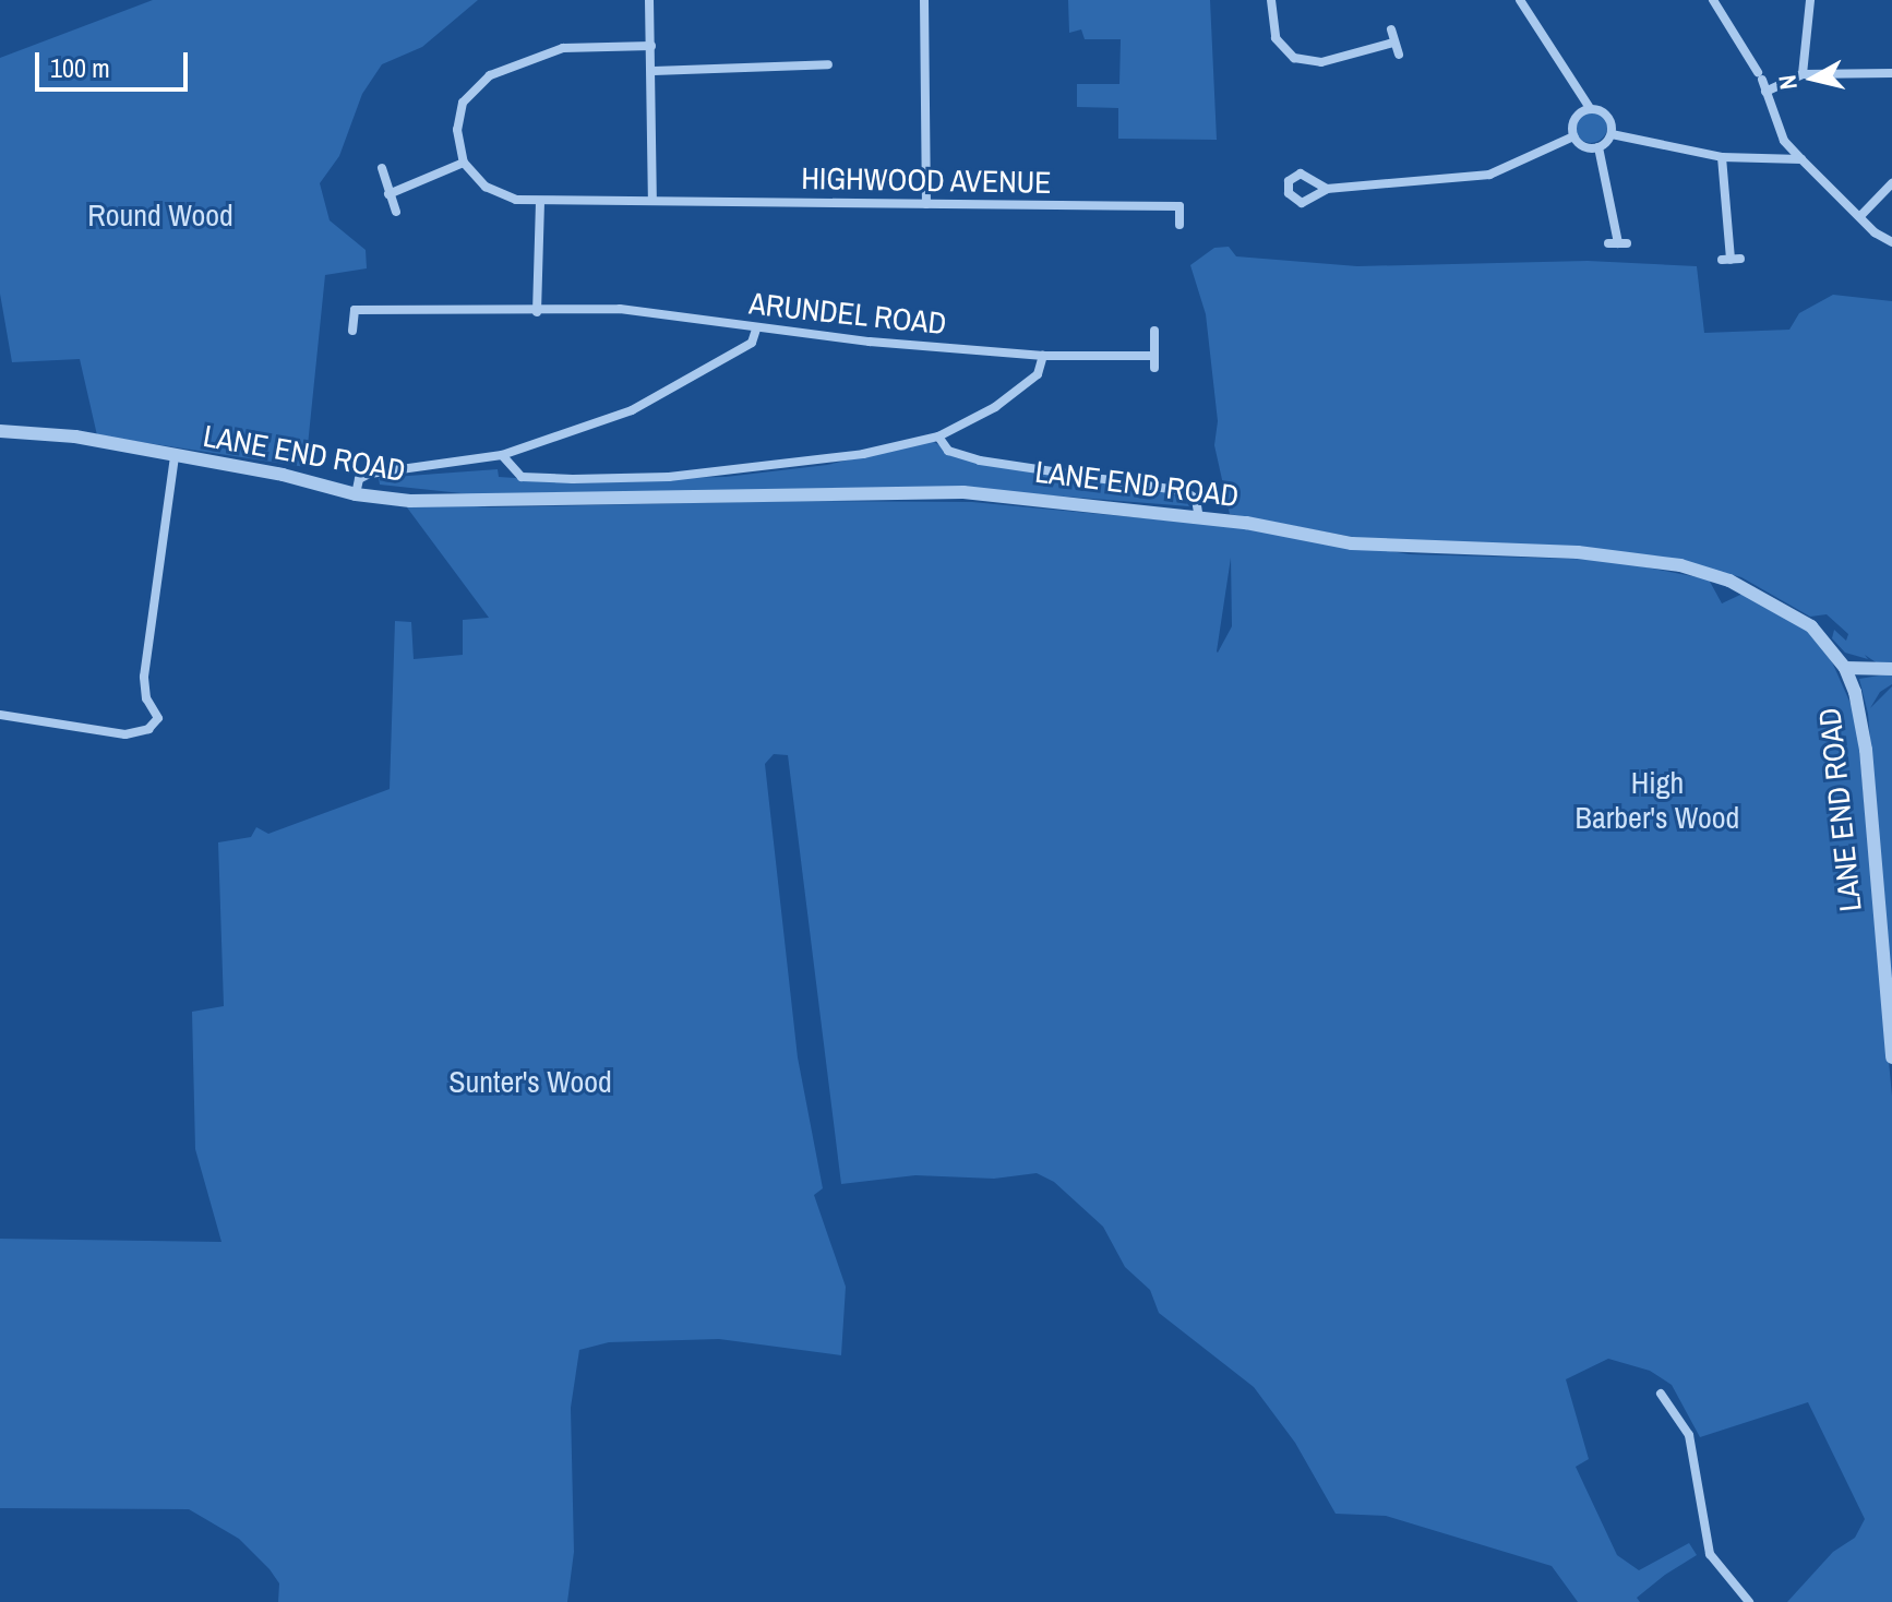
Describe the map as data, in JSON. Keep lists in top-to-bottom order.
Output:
{
  "streets": {
    "street": ["HIGHWOOD AVENUE", "ARUNDEL ROAD", "LANE END ROAD"]
  },
  "parks": ["Round Wood", "High Barber's Wood", "Sunter's Wood"],
  "scale_bar": "100 m",
  "north": "left"
}
